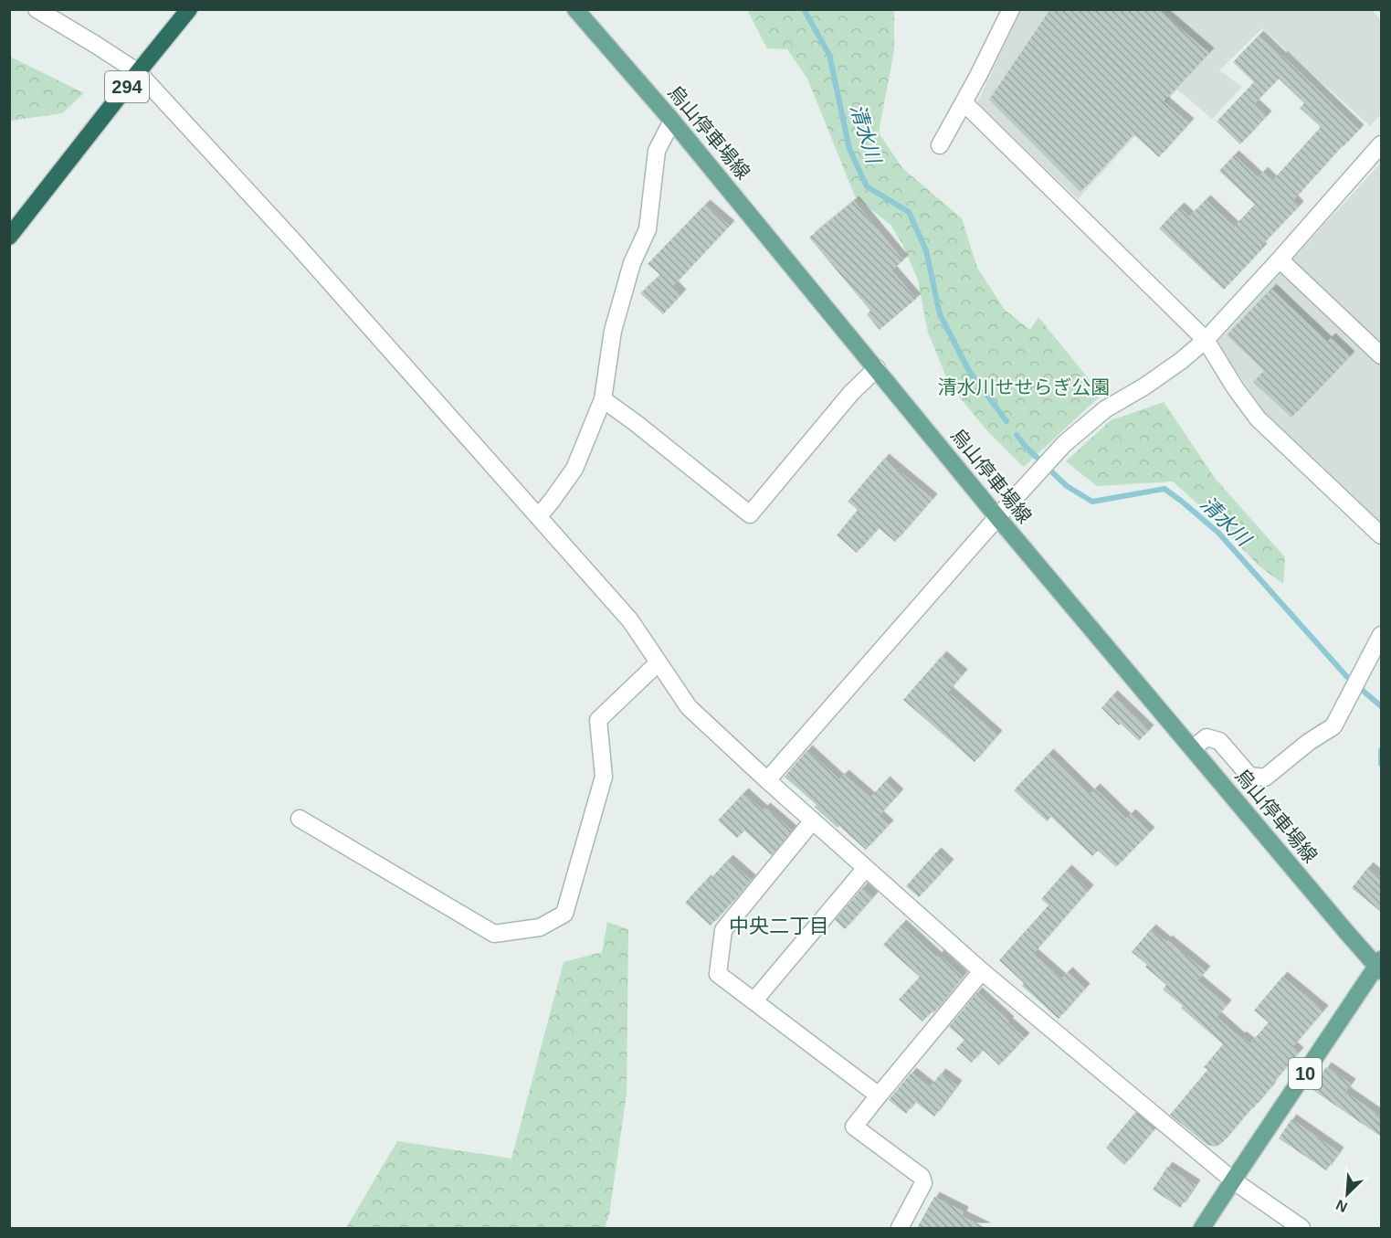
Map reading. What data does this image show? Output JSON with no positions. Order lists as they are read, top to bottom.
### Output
{
  "streets": {
    "highway": ["294"],
    "main road": ["烏山停車場線", "10"]
  },
  "crossings": [
    ["烏山停車場線", "10"]
  ],
  "districts": ["中央二丁目"],
  "water": ["清水川"],
  "parks": ["清水川せせらぎ公園"],
  "north": "bottom left"
}
